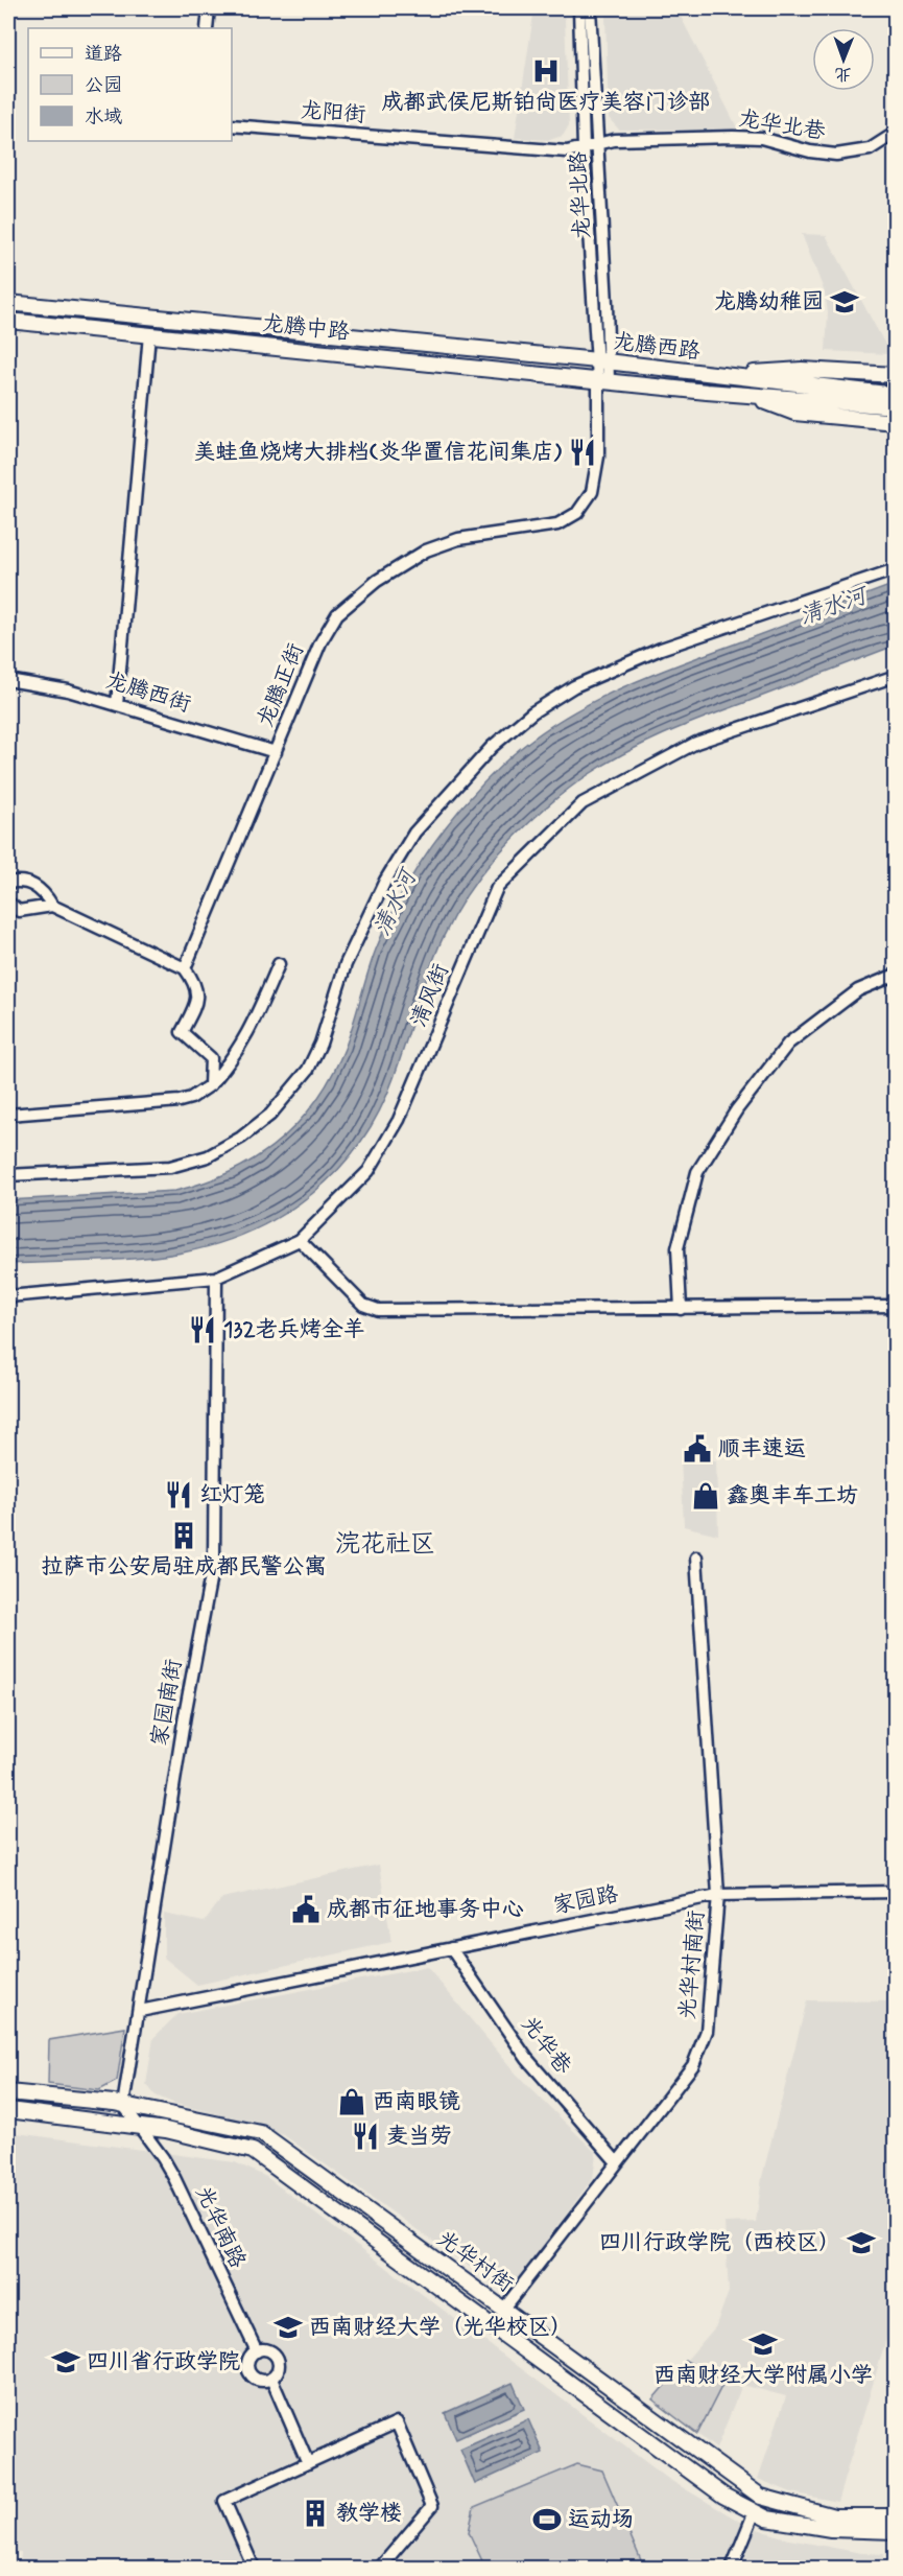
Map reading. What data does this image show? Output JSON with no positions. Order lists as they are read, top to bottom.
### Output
{
  "streets": {
    "main road": ["龙腾中路", "龙腾西路", "光华村街"],
    "street": [
      "龙阳街",
      "龙华北巷",
      "龙华北路",
      "龙腾正街",
      "龙腾西街",
      "清风街",
      "家园南街",
      "家园路",
      "光华村南街",
      "光华巷",
      "光华南路"
    ]
  },
  "crossings": [
    ["龙阳街", "龙华北巷"],
    ["龙阳街", "龙华北路"],
    ["龙华北巷", "龙华北路"],
    ["龙华北路", "龙腾中路"],
    ["龙华北路", "龙腾西路"],
    ["龙华北路", "龙腾正街"],
    ["龙腾中路", "龙腾西路"],
    ["龙腾中路", "龙腾正街"],
    ["龙腾西路", "龙腾正街"],
    ["龙腾正街", "龙腾西街"],
    ["清风街", "家园南街"],
    ["家园南街", "家园路"],
    ["家园南街", "光华村街"],
    ["家园路", "光华村南街"],
    ["家园路", "光华巷"],
    ["光华村南街", "光华巷"],
    ["光华村南街", "光华村街"],
    ["光华南路", "光华村街"]
  ],
  "districts": ["浣花社区"],
  "water": ["清水河"],
  "places": {
    "hospital": ["成都武侯尼斯铂尚医疗美容门诊部"],
    "school or university": [
      "龙腾幼稚园",
      "四川行政学院（西校区）",
      "西南财经大学（光华校区）",
      "西南财经大学附属小学",
      "四川省行政学院"
    ],
    "restaurant": [
      "美蛙鱼烧烤大排档(炎华置信花间集店)",
      "132老兵烤全羊",
      "红灯笼",
      "麦当劳"
    ],
    "public building": ["顺丰速运", "成都市征地事务中心"],
    "shop": ["鑫奥丰车工坊", "西南眼镜"],
    "building": ["拉萨市公安局驻成都民警公寓", "教学楼"],
    "sports": ["运动场"]
  },
  "legend": ["道路", "公园", "水域"],
  "north": "bottom"
}
